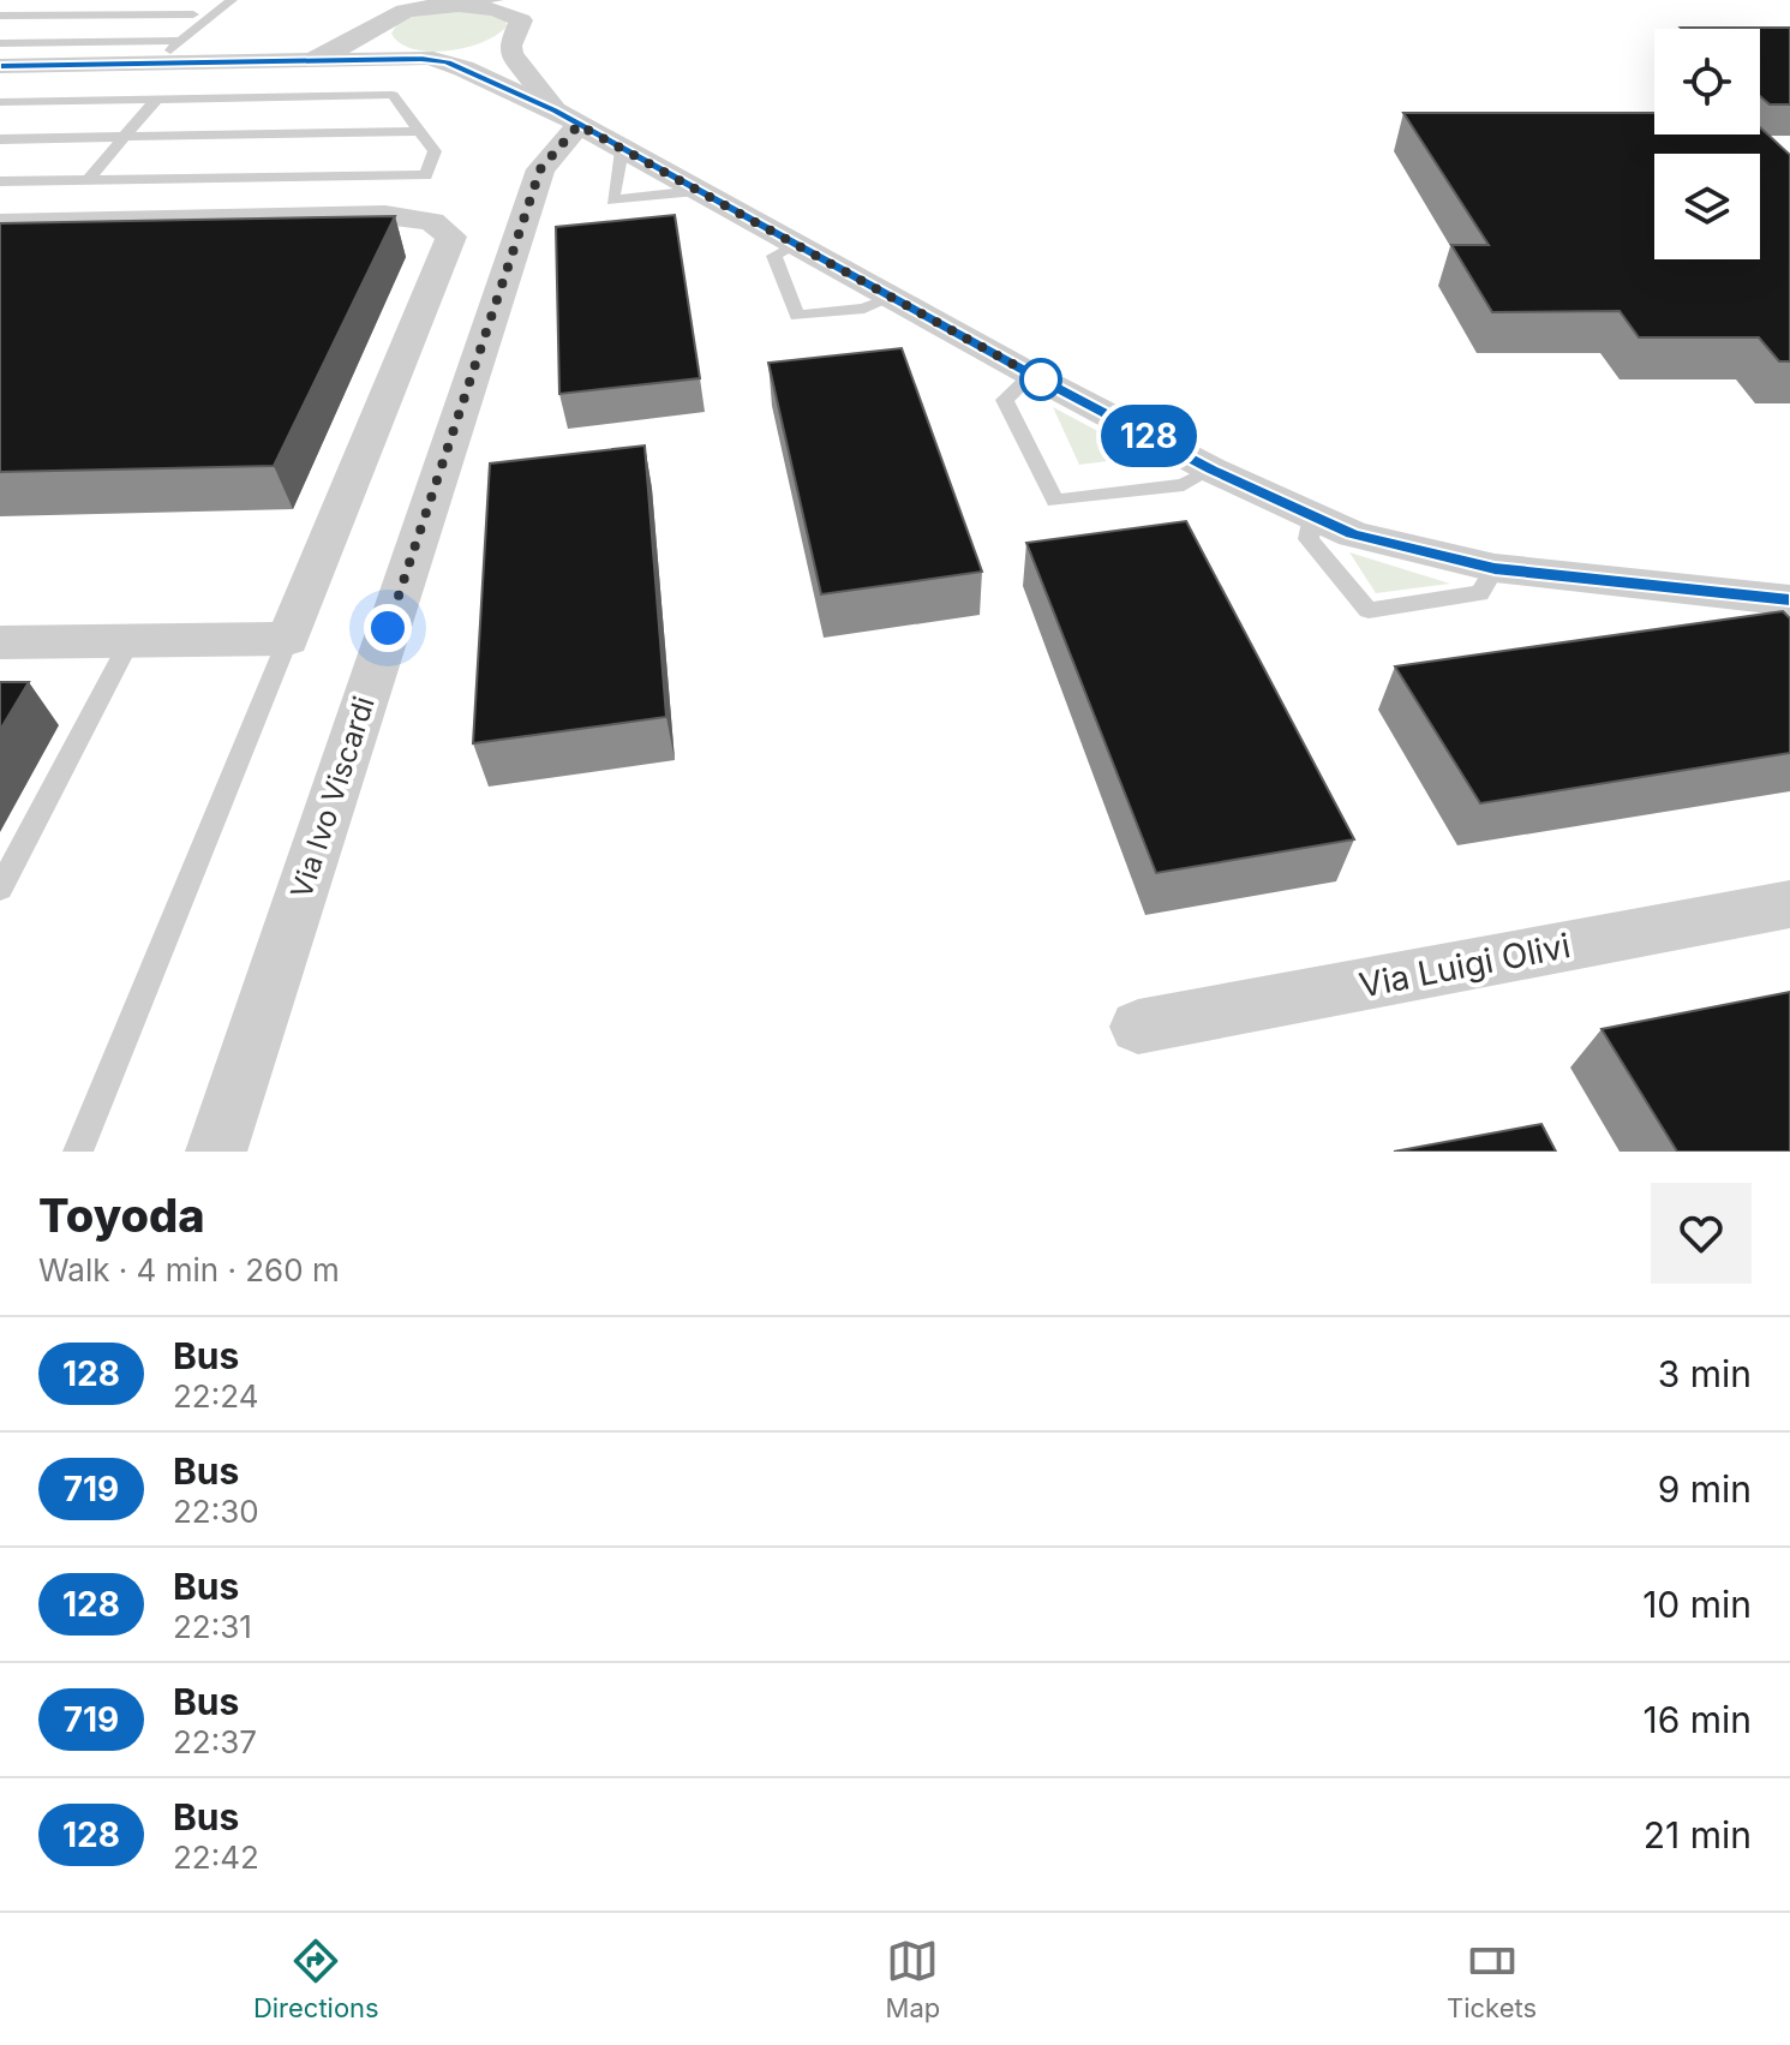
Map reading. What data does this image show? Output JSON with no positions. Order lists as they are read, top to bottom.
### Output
{
  "streets": {
    "street": ["Via Ivo Viscardi", "Via Luigi Olivi"]
  },
  "lines": ["bus line 128"],
  "page": {
    "on_map": "128",
    "heading": ["Toyoda", "Walk · 4 min · 260 m"],
    "list": [
      {
        "mark": "128",
        "name": "Bus",
        "note": "22:24",
        "value": "3 min"
      },
      {
        "mark": "719",
        "name": "Bus",
        "note": "22:30",
        "value": "9 min"
      },
      {
        "mark": "128",
        "name": "Bus",
        "note": "22:31",
        "value": "10 min"
      },
      {
        "mark": "719",
        "name": "Bus",
        "note": "22:37",
        "value": "16 min"
      },
      {
        "mark": "128",
        "name": "Bus",
        "note": "22:42",
        "value": "21 min"
      }
    ],
    "tabs": ["Directions", "Map", "Tickets"]
  }
}
